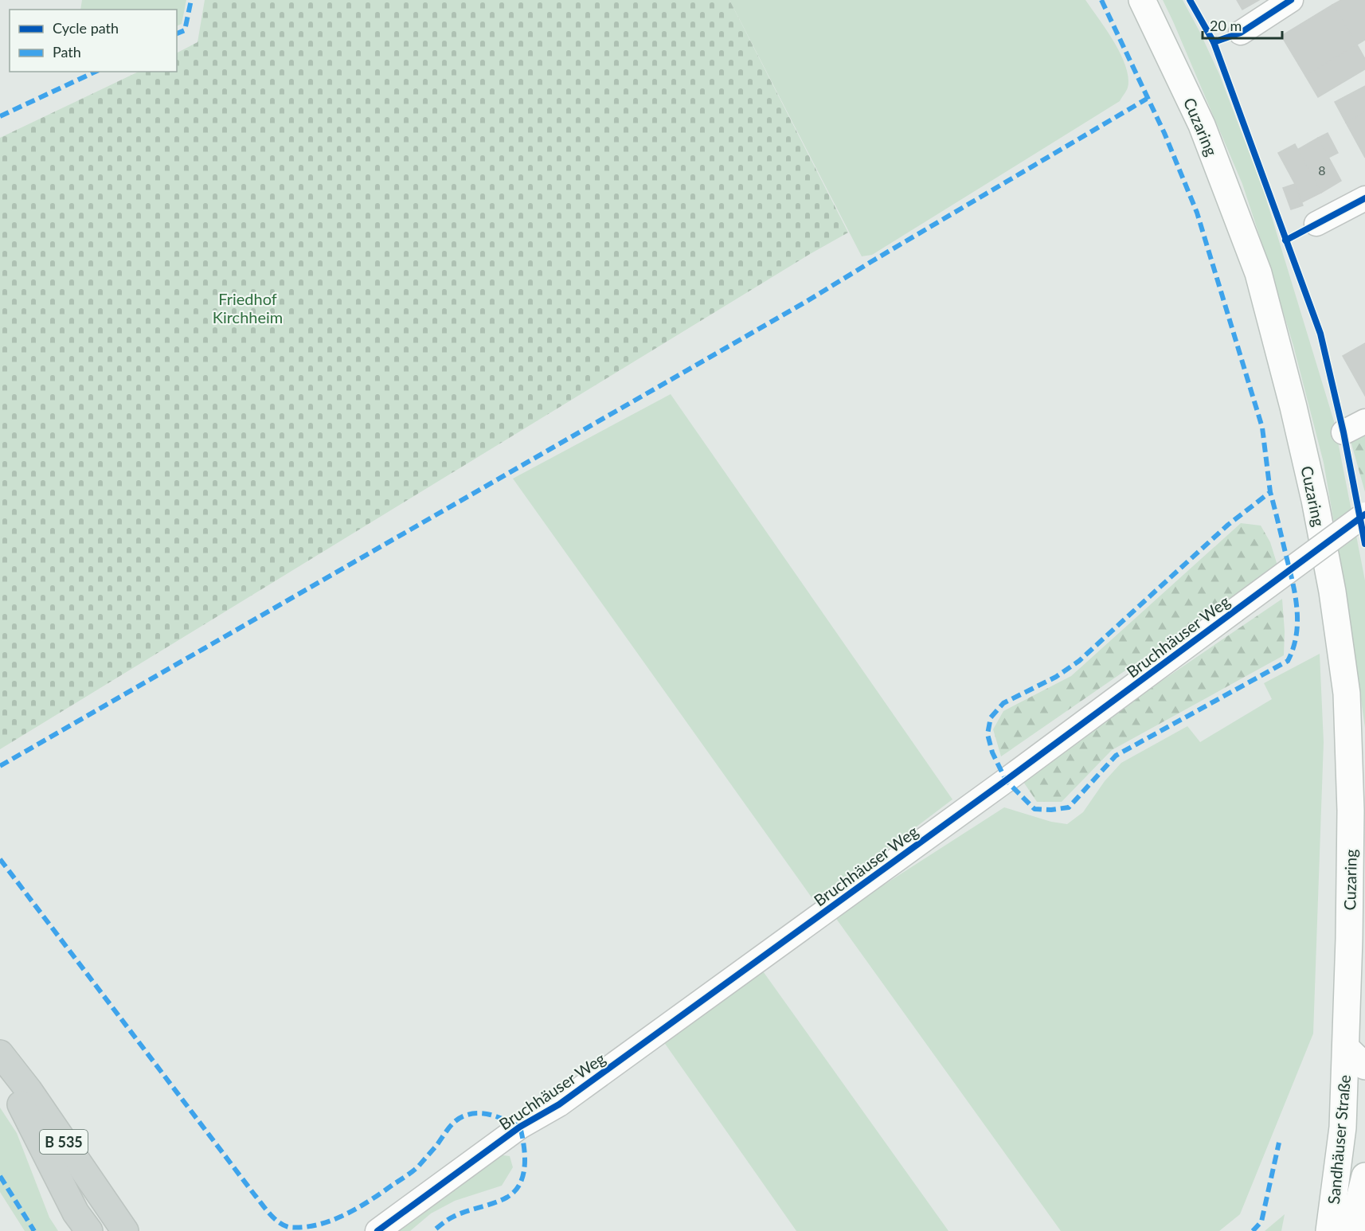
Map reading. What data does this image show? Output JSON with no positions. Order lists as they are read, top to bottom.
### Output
{
  "streets": {
    "main road": ["Cuzaring", "Sandhäuser Straße", "B 535"],
    "street": ["Bruchhäuser Weg"]
  },
  "crossings": [
    ["Cuzaring", "Sandhäuser Straße"]
  ],
  "parks": ["Friedhof Kirchheim"],
  "house_numbers": ["8"],
  "legend": ["Cycle path", "Path"],
  "scale_bar": "20 m"
}
